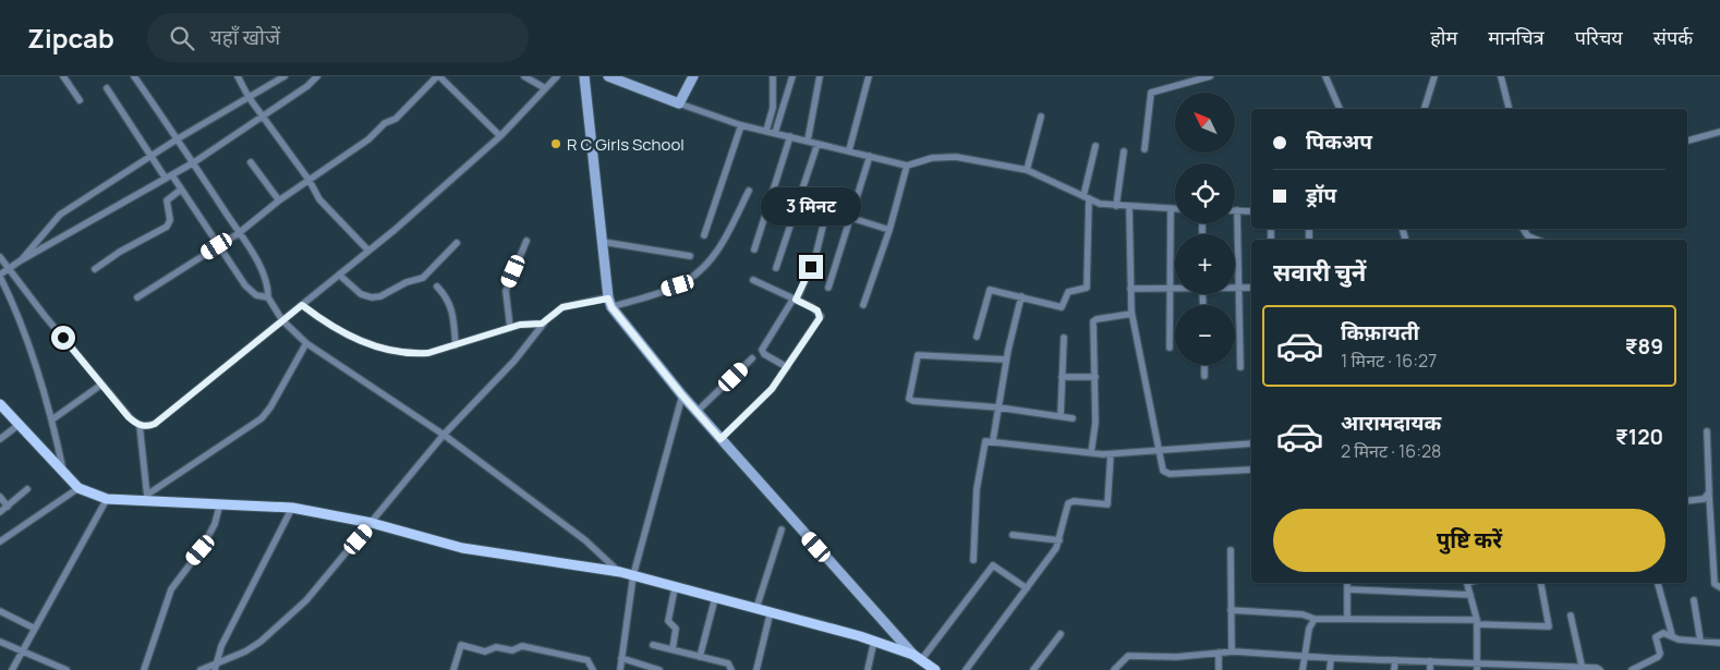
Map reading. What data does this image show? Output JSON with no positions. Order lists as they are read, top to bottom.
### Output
{
  "places": ["R C Girls School"],
  "north": "top left",
  "page": {
    "header": "Zipcab",
    "search": "यहाँ खोजें",
    "nav": [
      "होम",
      "मानचित्र",
      "परिचय",
      "संपर्क"
    ],
    "map_buttons": ["+", "−"],
    "banner": ["पिकअप", "ड्रॉप"],
    "bubble": "3 मिनट",
    "heading": "सवारी चुनें",
    "list": [
      {
        "name": "किफ़ायती",
        "note": "1 मिनट · 16:27",
        "value": "₹89"
      },
      {
        "name": "आरामदायक",
        "note": "2 मिनट · 16:28",
        "value": "₹120"
      }
    ],
    "buttons": "पुष्टि करें"
  }
}
